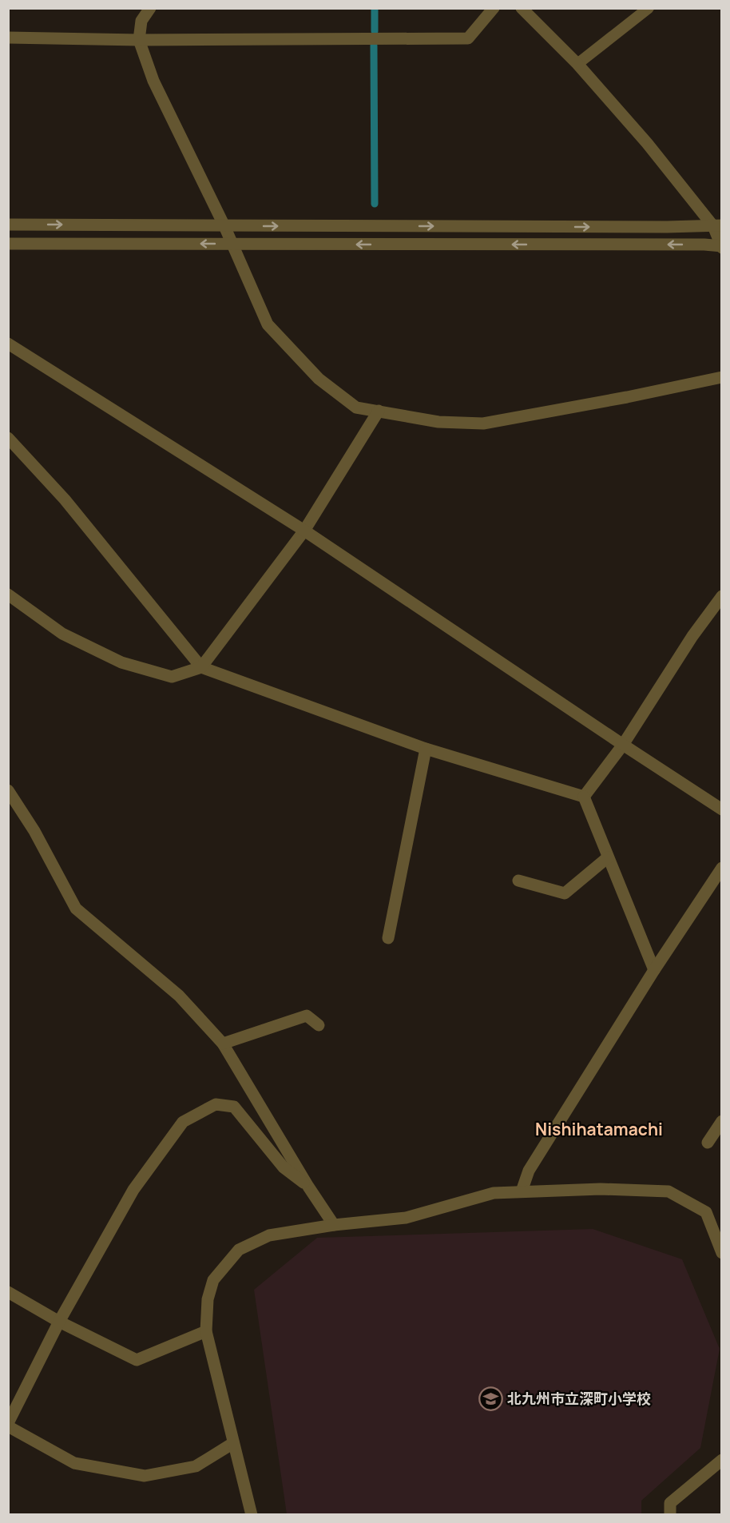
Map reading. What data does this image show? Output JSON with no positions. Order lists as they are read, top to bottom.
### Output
{
  "districts": ["Nishihatamachi"],
  "places": {
    "school or university": ["北九州市立深町小学校"]
  }
}
